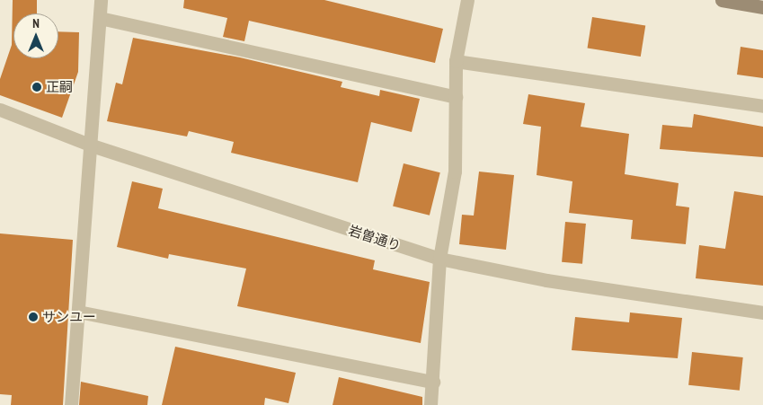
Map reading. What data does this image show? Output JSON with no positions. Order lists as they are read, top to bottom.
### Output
{
  "streets": {
    "street": ["岩曽通り"]
  },
  "places": ["正嗣", "サンユー"],
  "north": "top"
}
